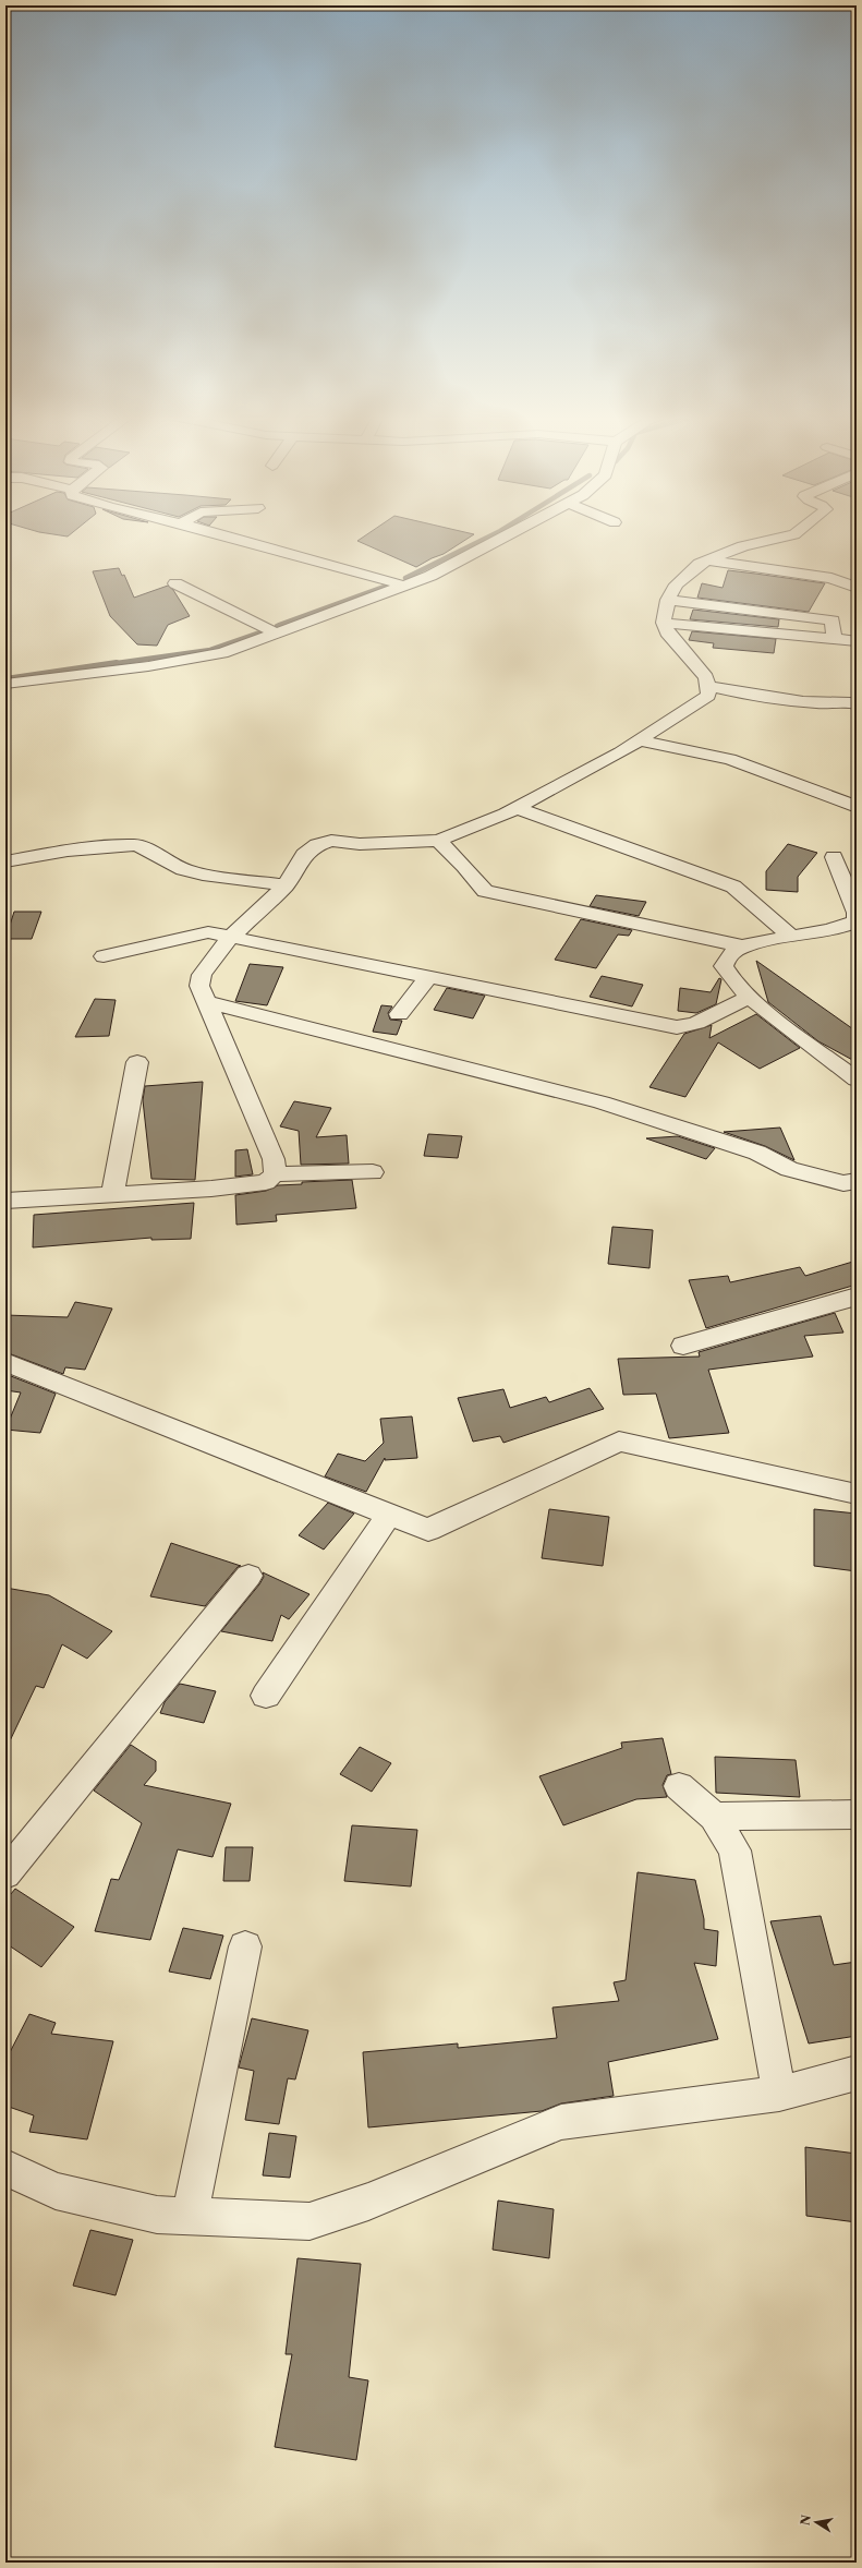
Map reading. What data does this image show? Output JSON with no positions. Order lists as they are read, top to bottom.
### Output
{
  "north": "left"
}
